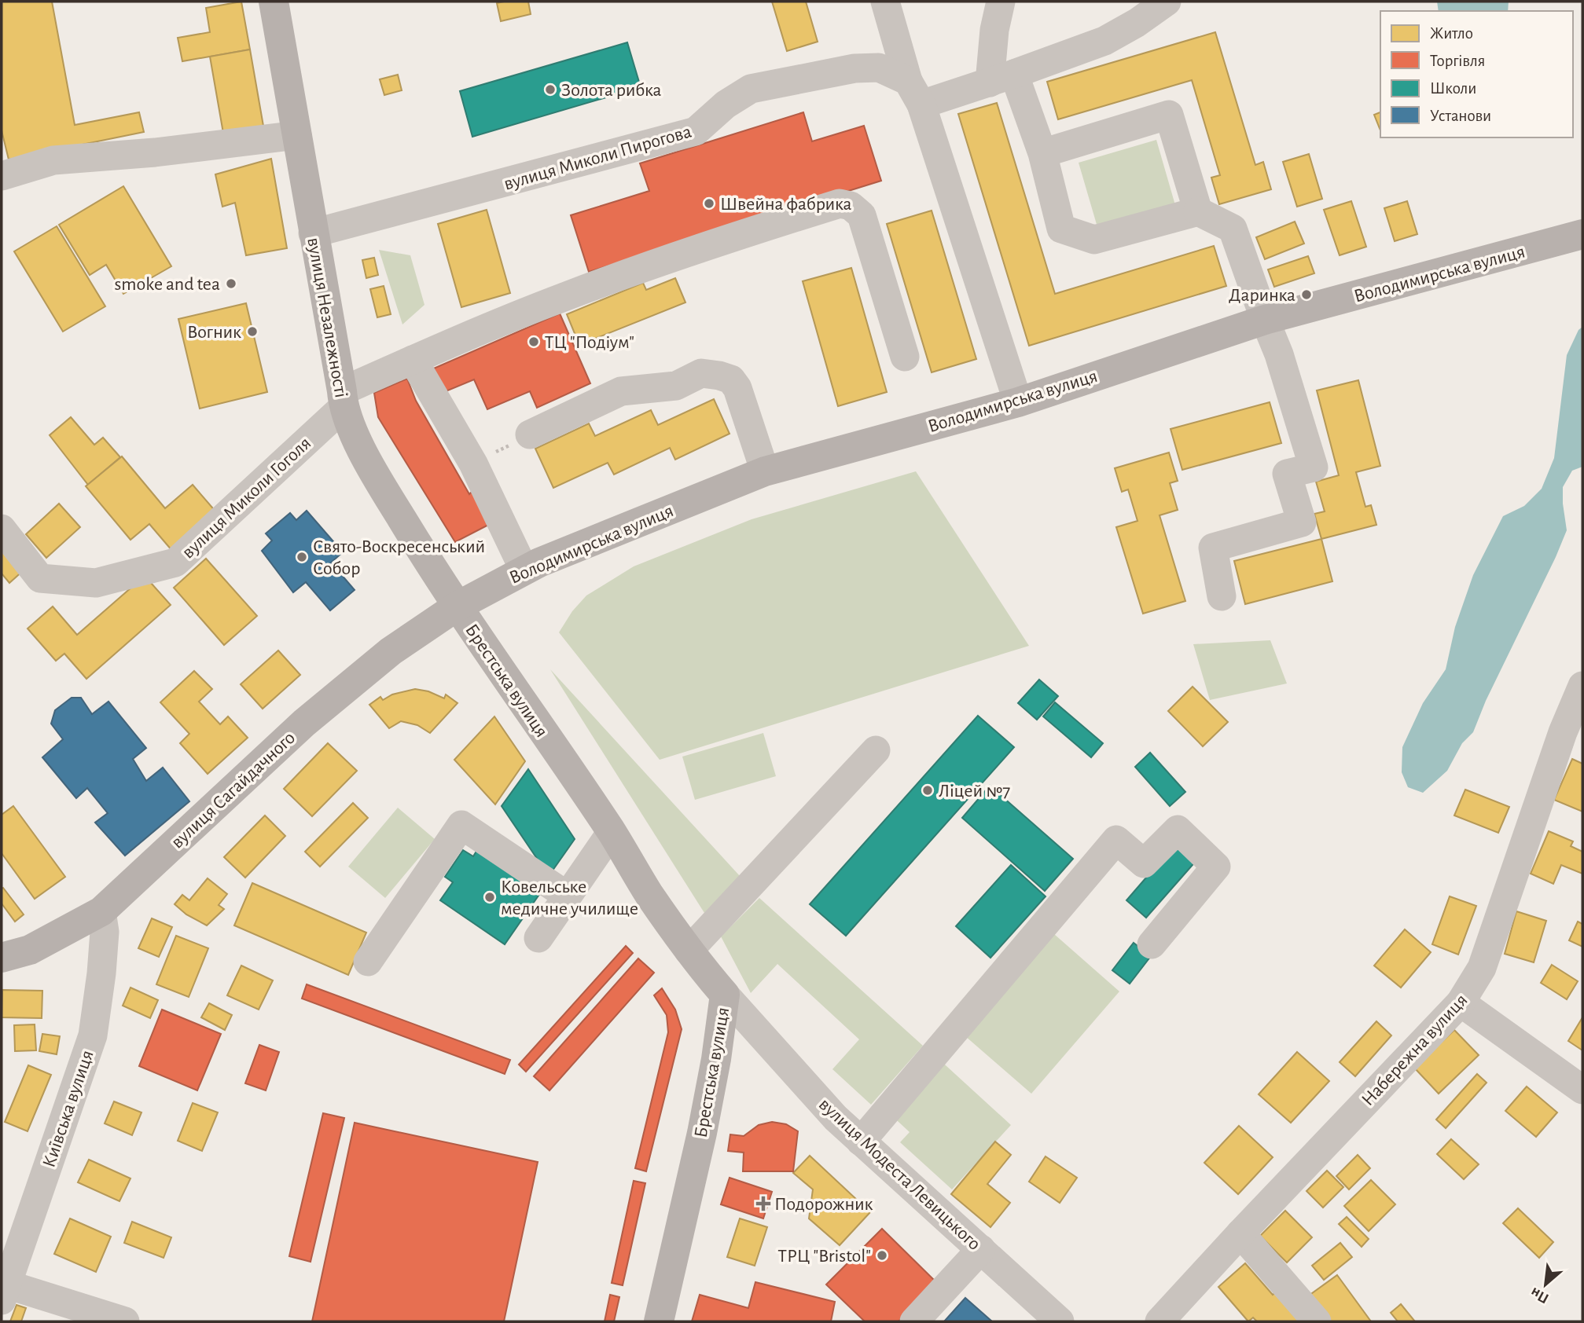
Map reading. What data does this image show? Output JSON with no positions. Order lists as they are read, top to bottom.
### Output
{
  "streets": {
    "main road": [
      "Володимирська вулиця",
      "вулиця Незалежності",
      "Брестська вулиця",
      "вулиця Сагайдачного"
    ],
    "street": [
      "вулиця Миколи Пирогова",
      "вулиця Миколи Гоголя",
      "Набережна вулиця",
      "Київська вулиця",
      "вулиця Модеста Левицького"
    ]
  },
  "crossings": [
    ["вулиця Миколи Пирогова", "вулиця Незалежності"],
    ["Володимирська вулиця", "вулиця Незалежності"],
    ["Володимирська вулиця", "Брестська вулиця"],
    ["Володимирська вулиця", "вулиця Сагайдачного"],
    ["вулиця Незалежності", "вулиця Миколи Гоголя"],
    ["вулиця Незалежності", "Брестська вулиця"],
    ["вулиця Незалежності", "вулиця Сагайдачного"],
    ["Брестська вулиця", "вулиця Сагайдачного"],
    ["Брестська вулиця", "вулиця Модеста Левицького"],
    ["вулиця Сагайдачного", "Київська вулиця"]
  ],
  "places": {
    "other": [
      "Золота рибка",
      "Швейна фабрика",
      "smoke and tea",
      "Даринка",
      "Вогник",
      "ТЦ \"Подіум\"",
      "Свято-Воскресенський Собор",
      "Ліцей №7",
      "Ковельське медичне училище",
      "ТРЦ \"Bristol\""
    ],
    "health": ["Подорожник"]
  },
  "legend": [
    "Житло",
    "Торгівля",
    "Школи",
    "Установи"
  ],
  "north": "bottom left"
}
